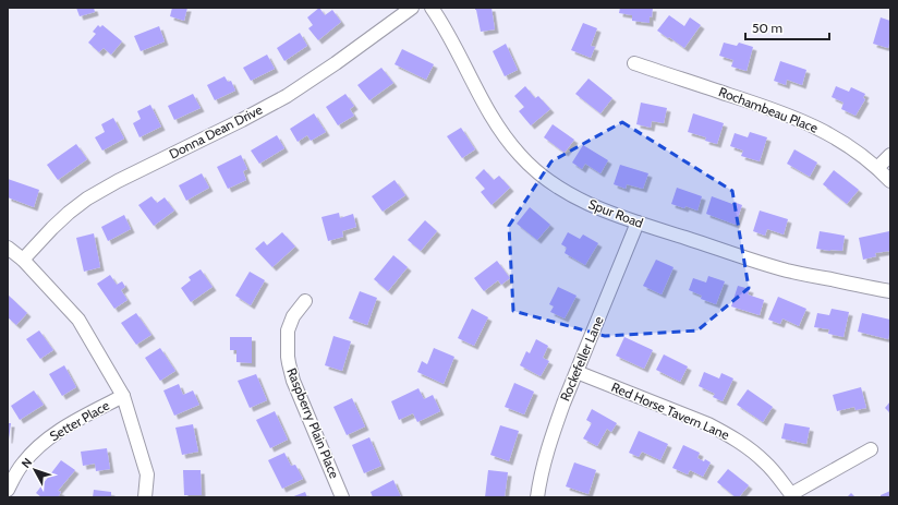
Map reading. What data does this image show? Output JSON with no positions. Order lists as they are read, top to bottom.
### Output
{
  "streets": {
    "street": [
      "Rochambeau Place",
      "Donna Dean Drive",
      "Spur Road",
      "Rockefeller Lane",
      "Red Horse Tavern Lane",
      "Setter Place",
      "Raspberry Plain Place"
    ]
  },
  "crossings": [
    ["Spur Road", "Rockefeller Lane"],
    ["Rockefeller Lane", "Red Horse Tavern Lane"]
  ],
  "scale_bar": "50 m",
  "north": "top left"
}
